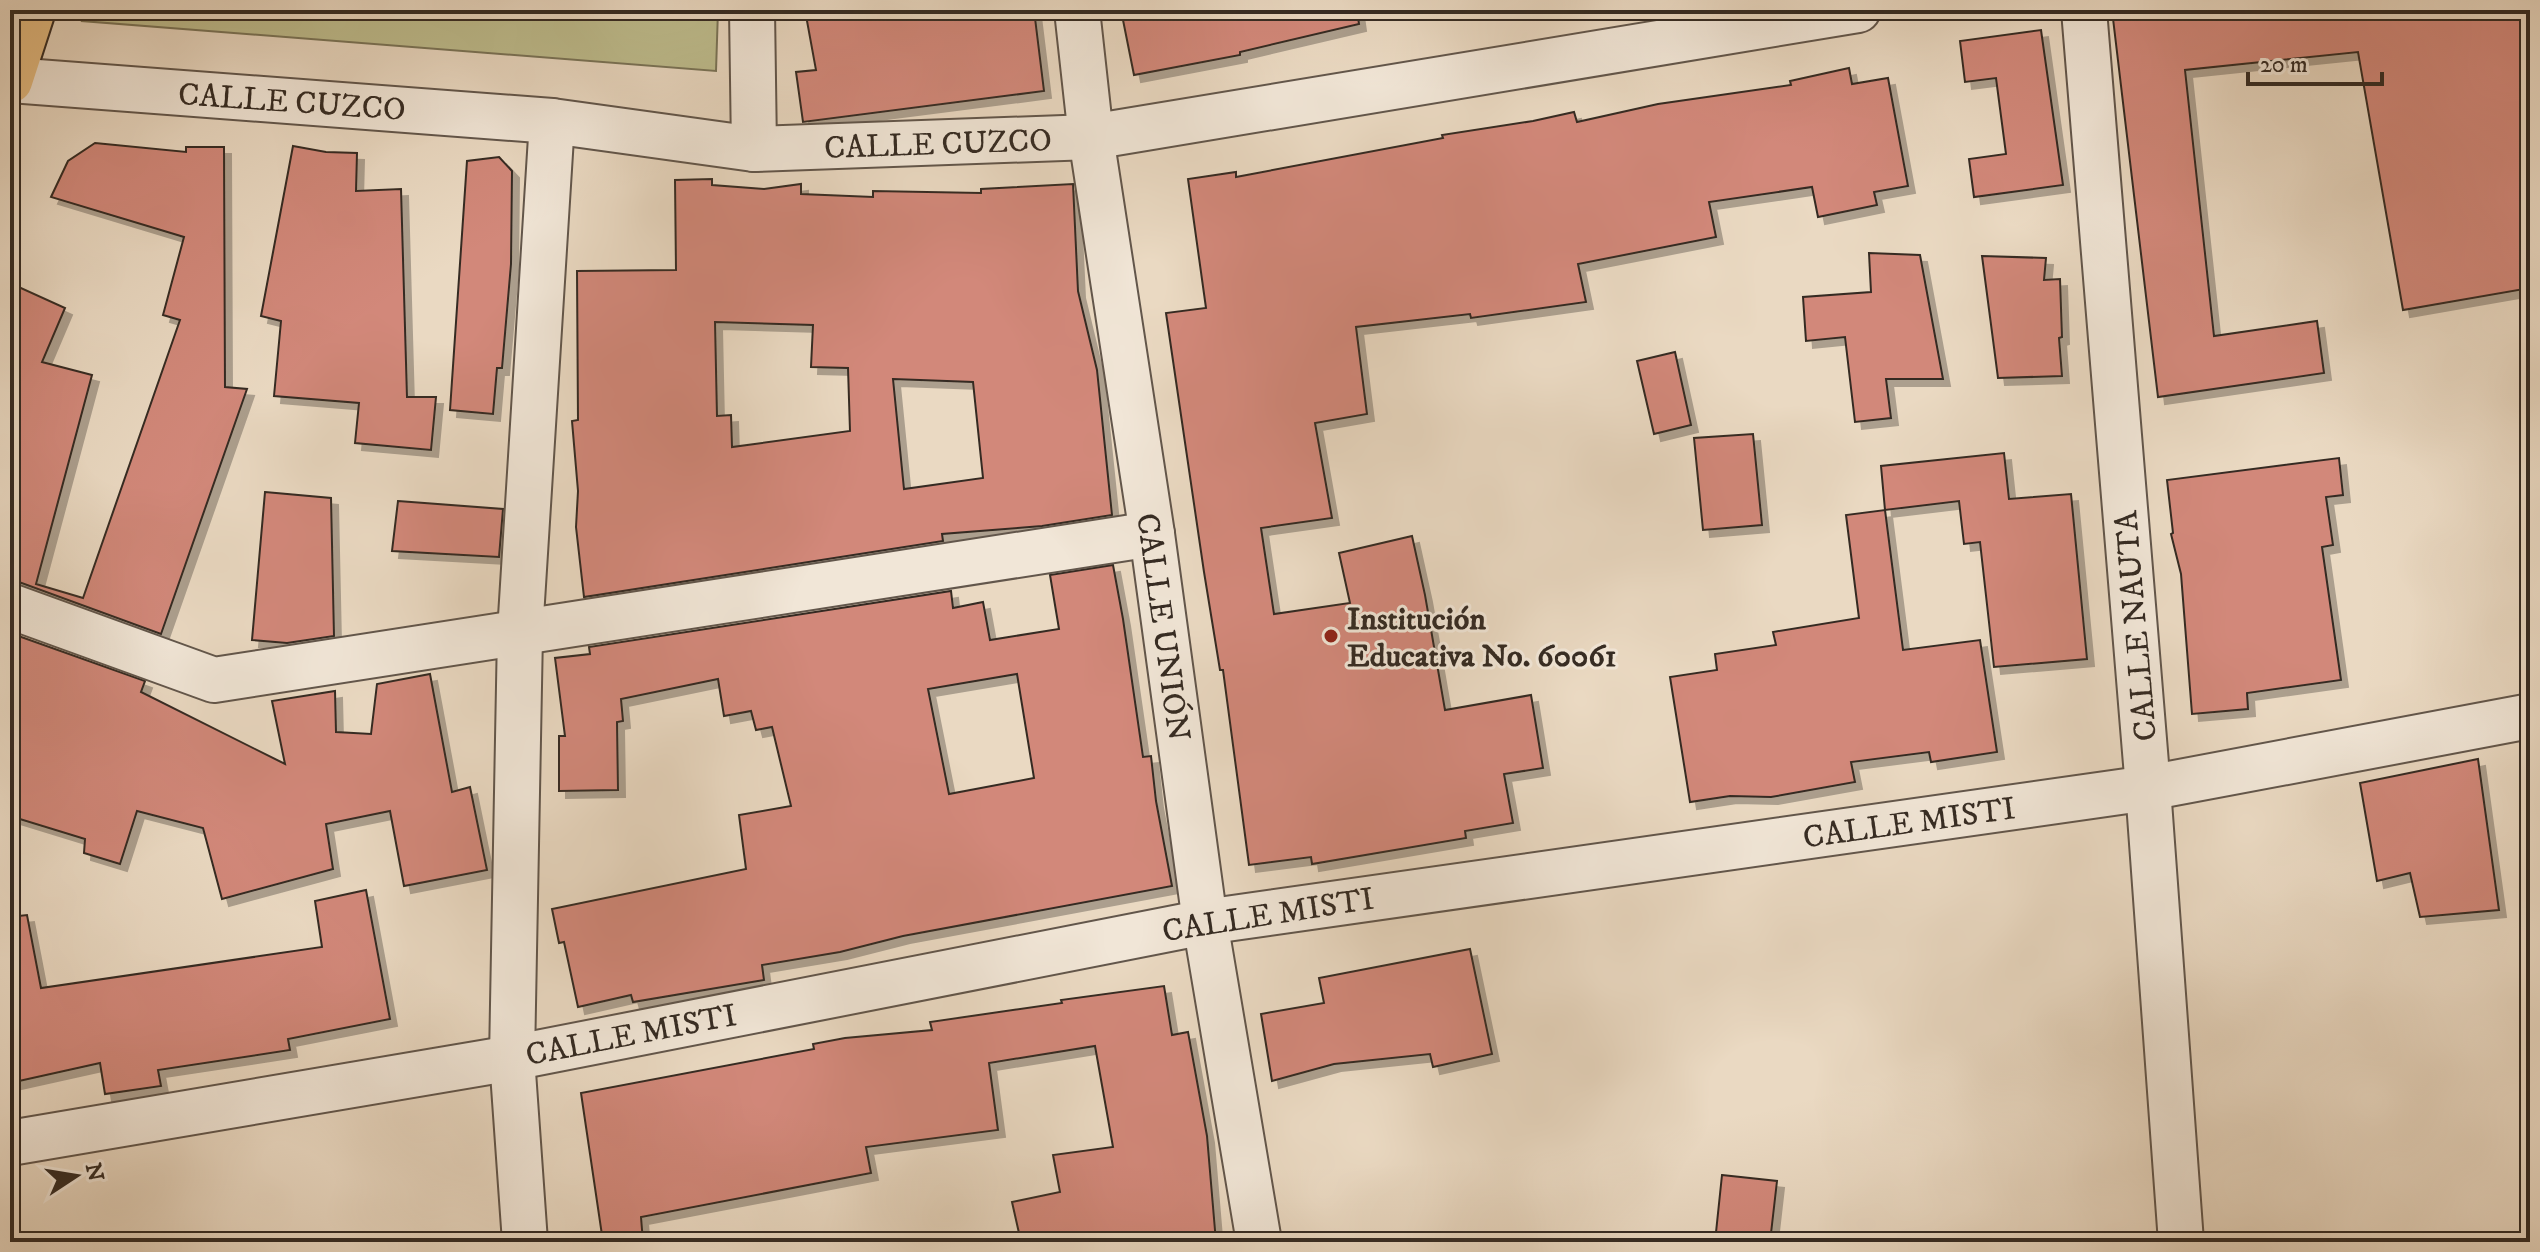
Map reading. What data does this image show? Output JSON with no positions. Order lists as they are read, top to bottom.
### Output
{
  "streets": {
    "street": [
      "CALLE CUZCO",
      "CALLE NAUTA",
      "CALLE UNIÓN",
      "CALLE MISTI"
    ]
  },
  "crossings": [
    ["CALLE CUZCO", "CALLE UNIÓN"],
    ["CALLE NAUTA", "CALLE MISTI"],
    ["CALLE UNIÓN", "CALLE MISTI"]
  ],
  "places": ["Institución Educativa No. 60061"],
  "scale_bar": "20 m",
  "north": "right"
}
